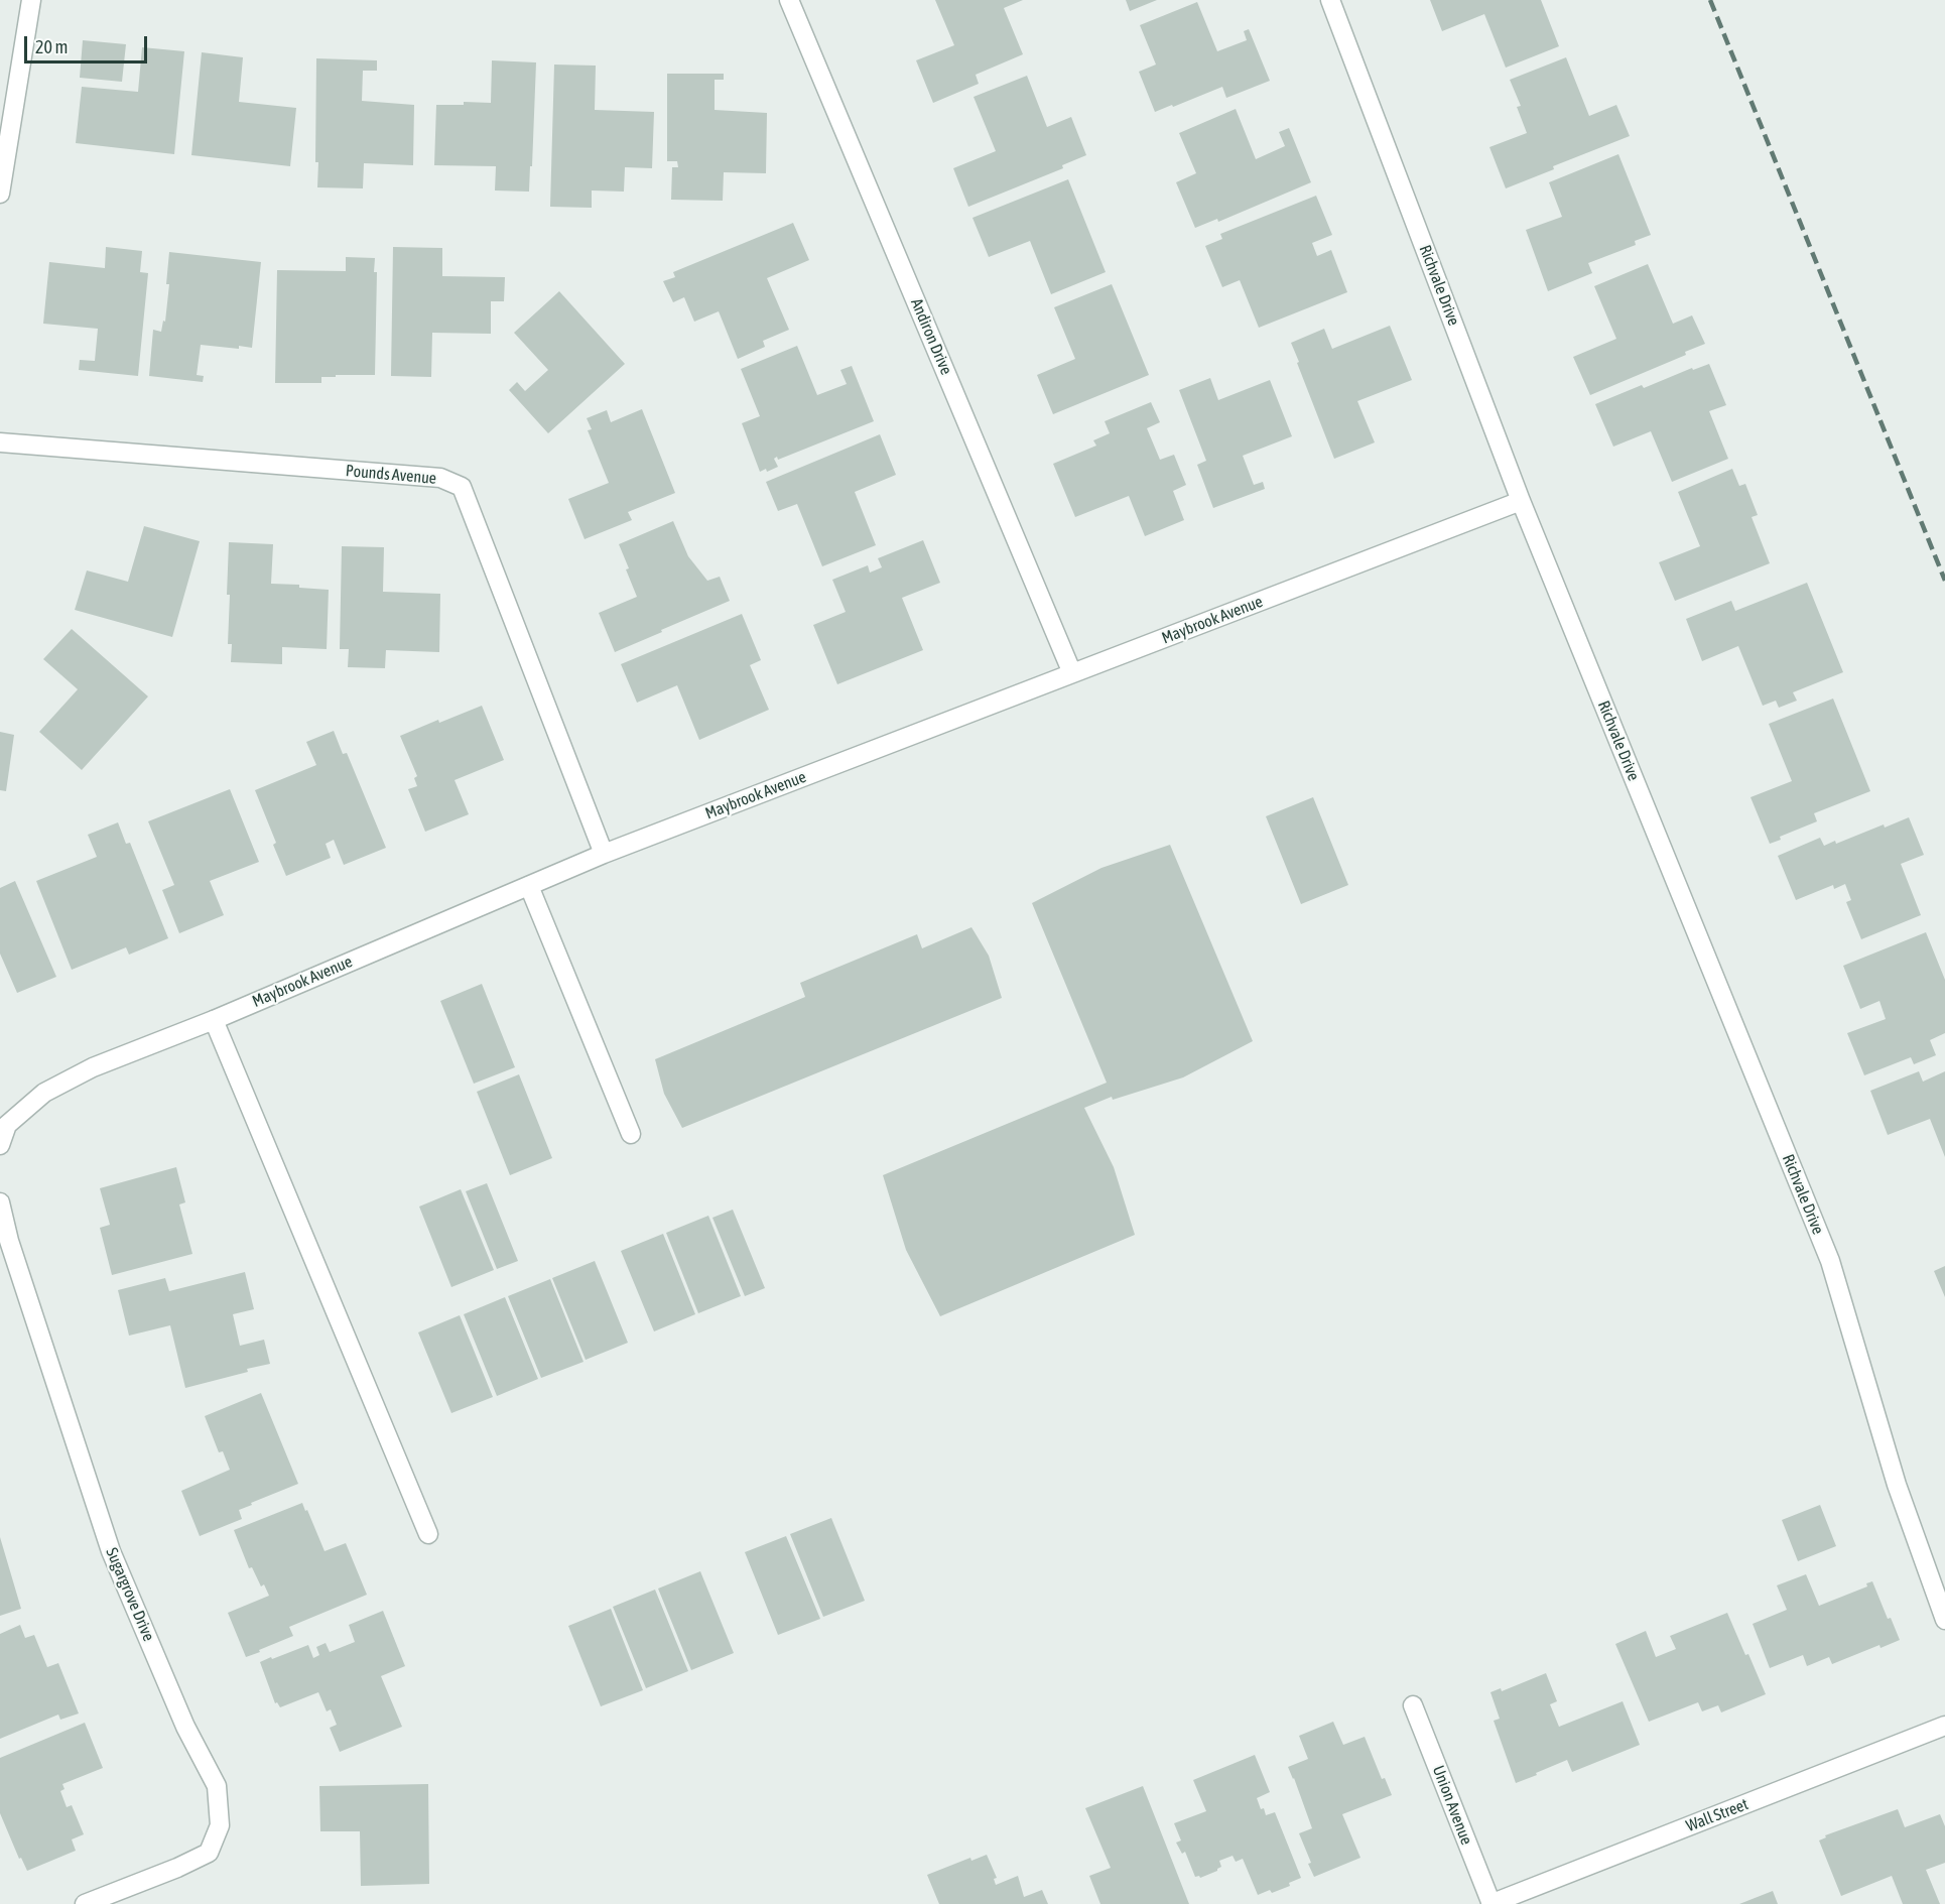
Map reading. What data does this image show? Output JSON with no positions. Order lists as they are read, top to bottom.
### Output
{
  "streets": {
    "street": [
      "Richvale Drive",
      "Andiron Drive",
      "Pounds Avenue",
      "Maybrook Avenue",
      "Sugargrove Drive",
      "Union Avenue",
      "Wall Street"
    ]
  },
  "crossings": [
    ["Richvale Drive", "Maybrook Avenue"],
    ["Andiron Drive", "Maybrook Avenue"],
    ["Pounds Avenue", "Maybrook Avenue"],
    ["Union Avenue", "Wall Street"]
  ],
  "scale_bar": "20 m"
}
